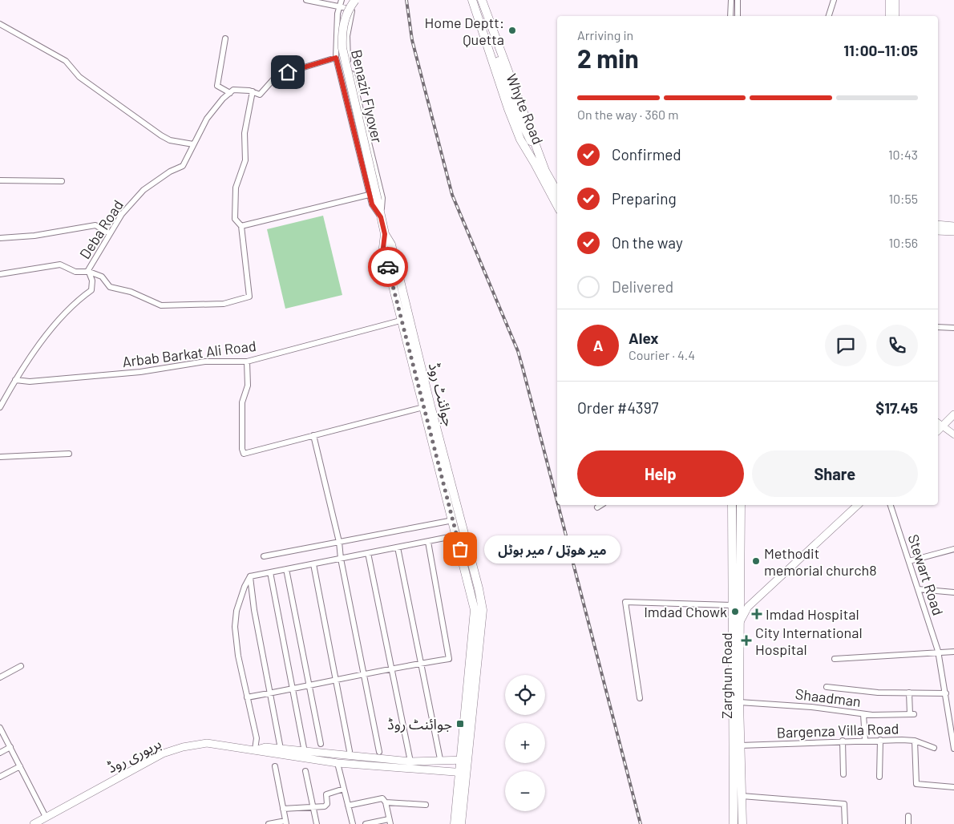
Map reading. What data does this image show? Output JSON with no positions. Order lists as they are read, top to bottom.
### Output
{
  "streets": {
    "main road": [
      "Benazir Flyover",
      "Whyte Road",
      "جوائنٹ روڈ",
      "Zarghun Road",
      "بریوری روڈ"
    ],
    "street": [
      "Deba Road",
      "Arbab Barkat Ali Road",
      "Stewart Road",
      "Shaadman",
      "Bargenza Villa Road"
    ]
  },
  "crossings": [
    ["Benazir Flyover", "جوائنٹ روڈ"],
    ["Deba Road", "Arbab Barkat Ali Road"],
    ["Arbab Barkat Ali Road", "جوائنٹ روڈ"],
    ["جوائنٹ روڈ", "بریوری روڈ"],
    ["Zarghun Road", "Shaadman"],
    ["Zarghun Road", "Bargenza Villa Road"]
  ],
  "places": {
    "other": [
      "Home Deptt: Quetta",
      "میر هوټل / میر ہوٹل",
      "Methodit memorial church8",
      "Imdad Chowk"
    ],
    "health": ["Imdad Hospital", "City International Hospital"],
    "transit": ["جوائنٹ روڈ"]
  },
  "page": {
    "heading": ["2 min", "Arriving in", "11:00–11:05"],
    "panel": [
      "Alex",
      "Courier · 4.4",
      "Order #4397",
      "$17.45"
    ],
    "bar": "On the way · 360 m",
    "list": [
      ["Confirmed", "10:43"],
      ["Preparing", "10:55"],
      ["On the way", "10:56"],
      "Delivered"
    ],
    "round": "A",
    "buttons": ["Help", "Share"],
    "bubble": "میر هوټل / میر ہوٹل",
    "map_buttons": ["+", "−"]
  }
}
